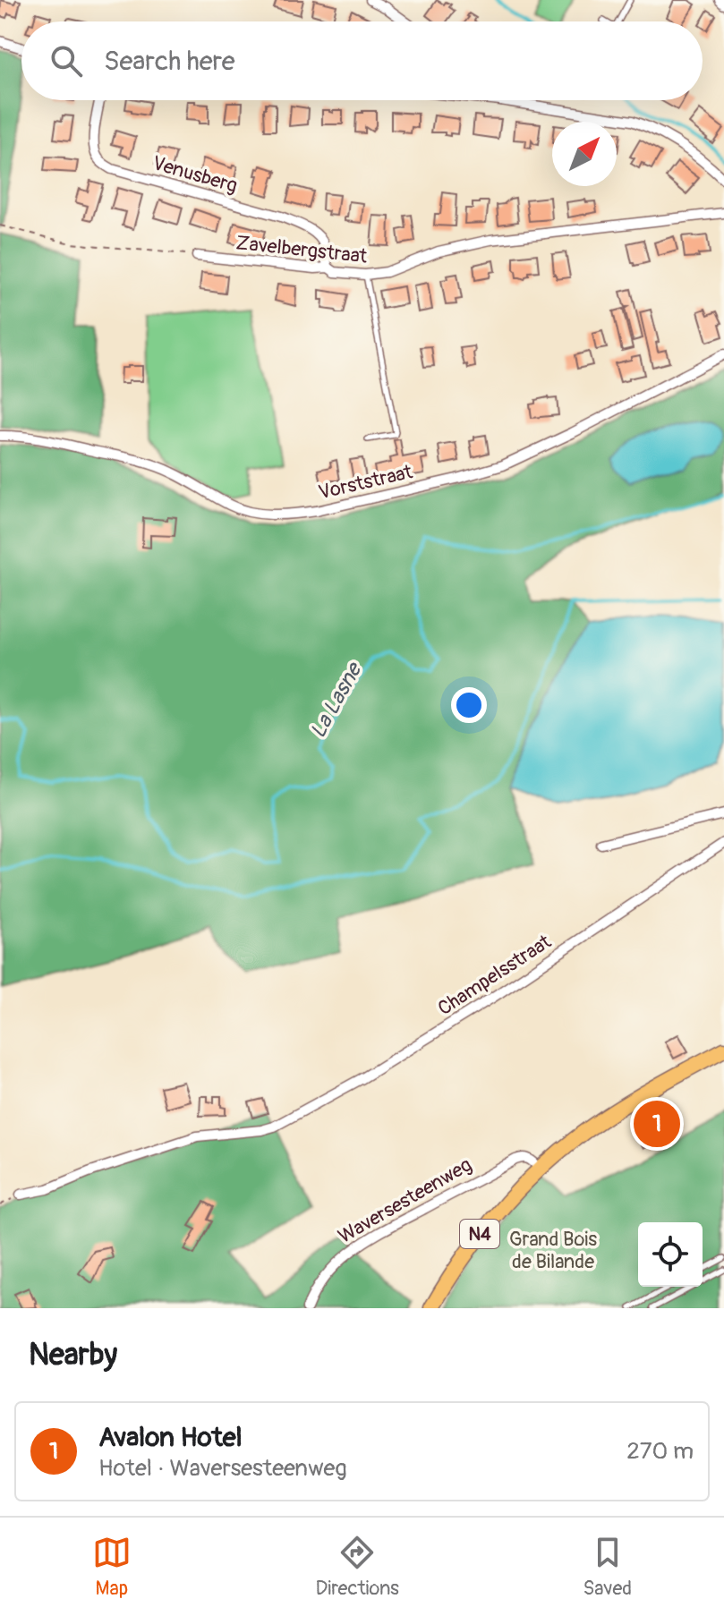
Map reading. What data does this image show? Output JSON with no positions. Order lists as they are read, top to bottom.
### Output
{
  "streets": {
    "main road": ["N4"],
    "street": [
      "Venusberg",
      "Zavelbergstraat",
      "Vorststraat",
      "Champelsstraat",
      "Waversesteenweg"
    ]
  },
  "crossings": [
    ["Venusberg", "Zavelbergstraat"],
    ["Waversesteenweg", "N4"]
  ],
  "water": ["La Lasne"],
  "parks": ["Grand Bois de Bilande"],
  "north": "top right",
  "page": {
    "search": "Search here",
    "pins": "1",
    "heading": "Nearby",
    "list": [
      {
        "mark": "1",
        "name": "Avalon Hotel",
        "note": "Hotel · Waversesteenweg",
        "value": "270 m"
      }
    ],
    "nav": ["Map", "Directions", "Saved"]
  }
}
